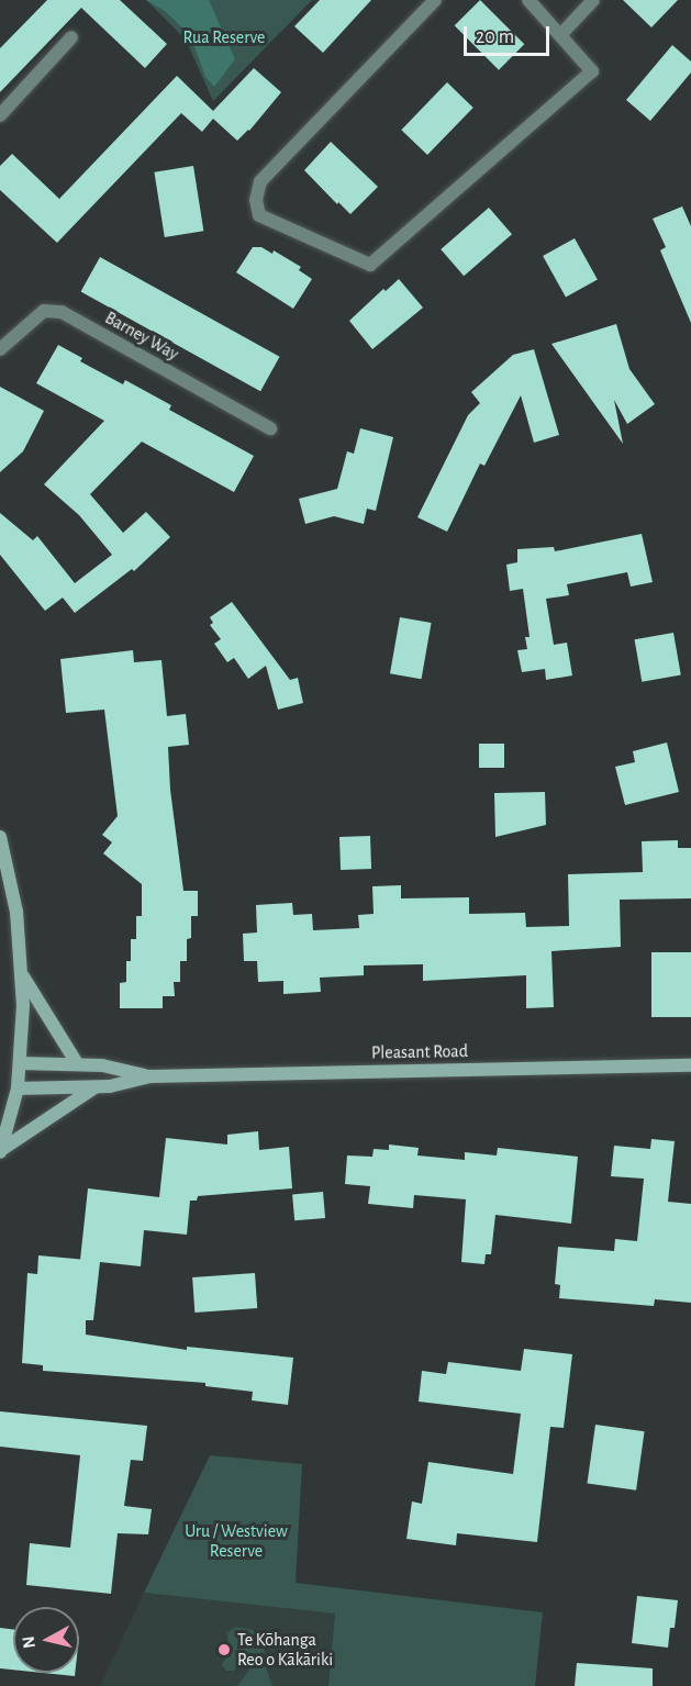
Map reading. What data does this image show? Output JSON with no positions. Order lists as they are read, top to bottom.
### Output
{
  "streets": {
    "main road": ["Pleasant Road"],
    "street": ["Barney Way"]
  },
  "parks": ["Rua Reserve", "Uru / Westview Reserve"],
  "places": ["Te Kōhanga Reo o Kākāriki"],
  "scale_bar": "20 m",
  "north": "left"
}
